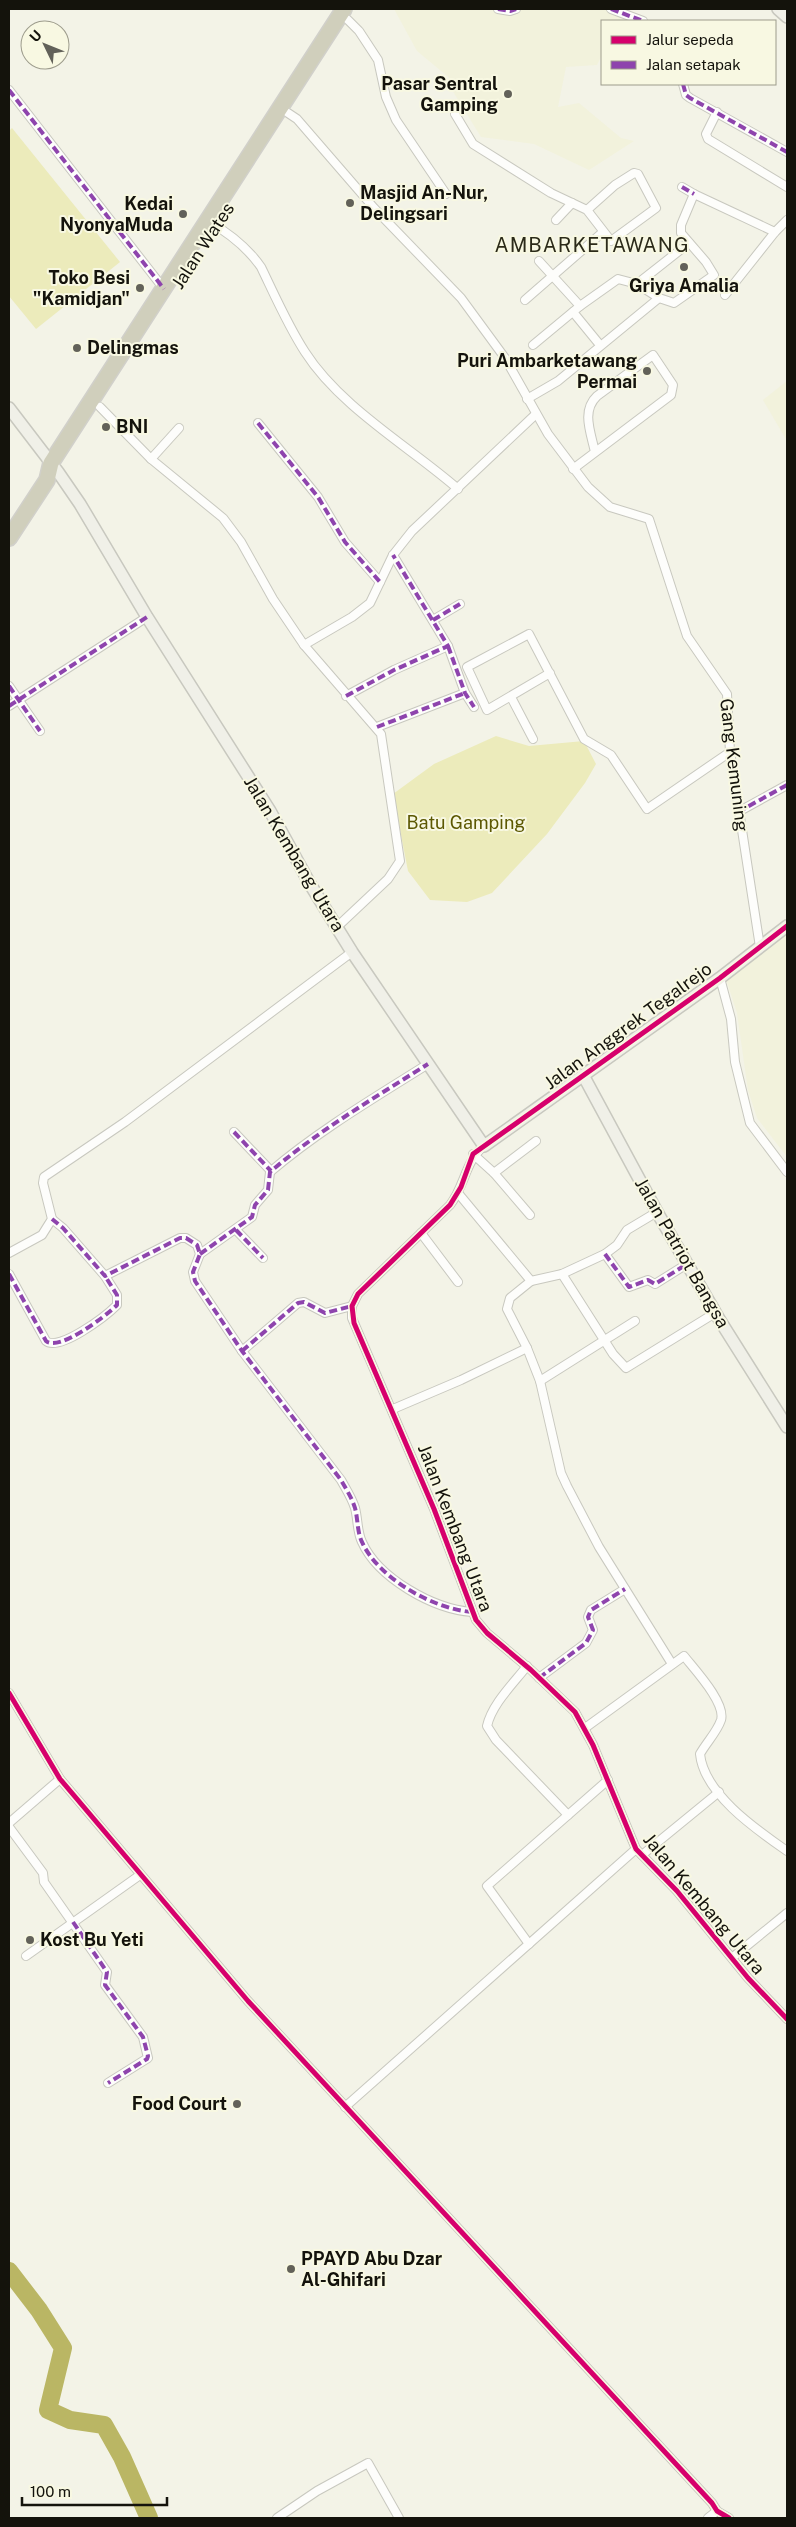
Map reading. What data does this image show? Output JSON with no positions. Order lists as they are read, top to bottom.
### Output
{
  "streets": {
    "highway": ["Jalan Wates"],
    "street": [
      "Gang Kemuning",
      "Jalan Kembang Utara",
      "Jalan Anggrek Tegalrejo",
      "Jalan Patriot Bangsa"
    ]
  },
  "crossings": [
    ["Jalan Wates", "Gang Kemuning"],
    ["Jalan Wates", "Jalan Kembang Utara"],
    ["Gang Kemuning", "Jalan Anggrek Tegalrejo"],
    ["Jalan Kembang Utara", "Jalan Anggrek Tegalrejo"],
    ["Jalan Anggrek Tegalrejo", "Jalan Patriot Bangsa"]
  ],
  "districts": ["AMBARKETAWANG"],
  "parks": ["Batu Gamping"],
  "places": [
    "Pasar Sentral Gamping",
    "Masjid An-Nur, Delingsari",
    "Kedai NyonyaMuda",
    "Griya Amalia",
    "Toko Besi \"Kamidjan\"",
    "Delingmas",
    "Puri Ambarketawang Permai",
    "BNI",
    "Kost Bu Yeti",
    "Food Court",
    "PPAYD Abu Dzar Al-Ghifari"
  ],
  "legend": ["Jalur sepeda", "Jalan setapak"],
  "scale_bar": "100 m",
  "north": "top left"
}
